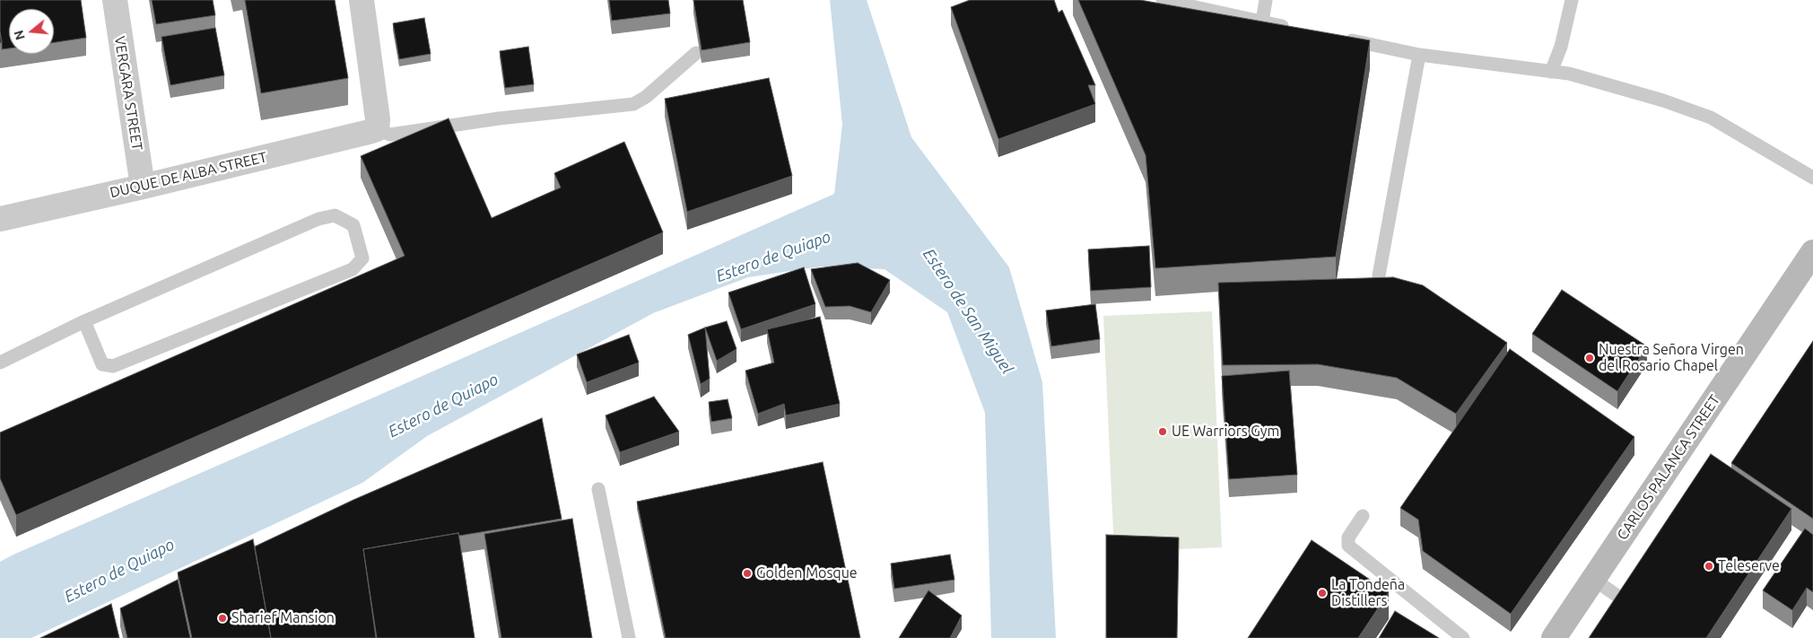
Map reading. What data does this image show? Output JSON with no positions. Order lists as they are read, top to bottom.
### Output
{
  "streets": {
    "street": ["VERGARA STREET", "DUQUE DE ALBA STREET", "CARLOS PALANCA STREET"]
  },
  "crossings": [
    ["VERGARA STREET", "DUQUE DE ALBA STREET"]
  ],
  "water": ["Estero de Quiapo", "Estero de San Miguel"],
  "places": [
    "Nuestra Señora Virgen del Rosario Chapel",
    "UE Warriors Gym",
    "Teleserve",
    "Golden Mosque",
    "La Tondeña Distillers",
    "Sharief Mansion"
  ],
  "north": "left"
}
